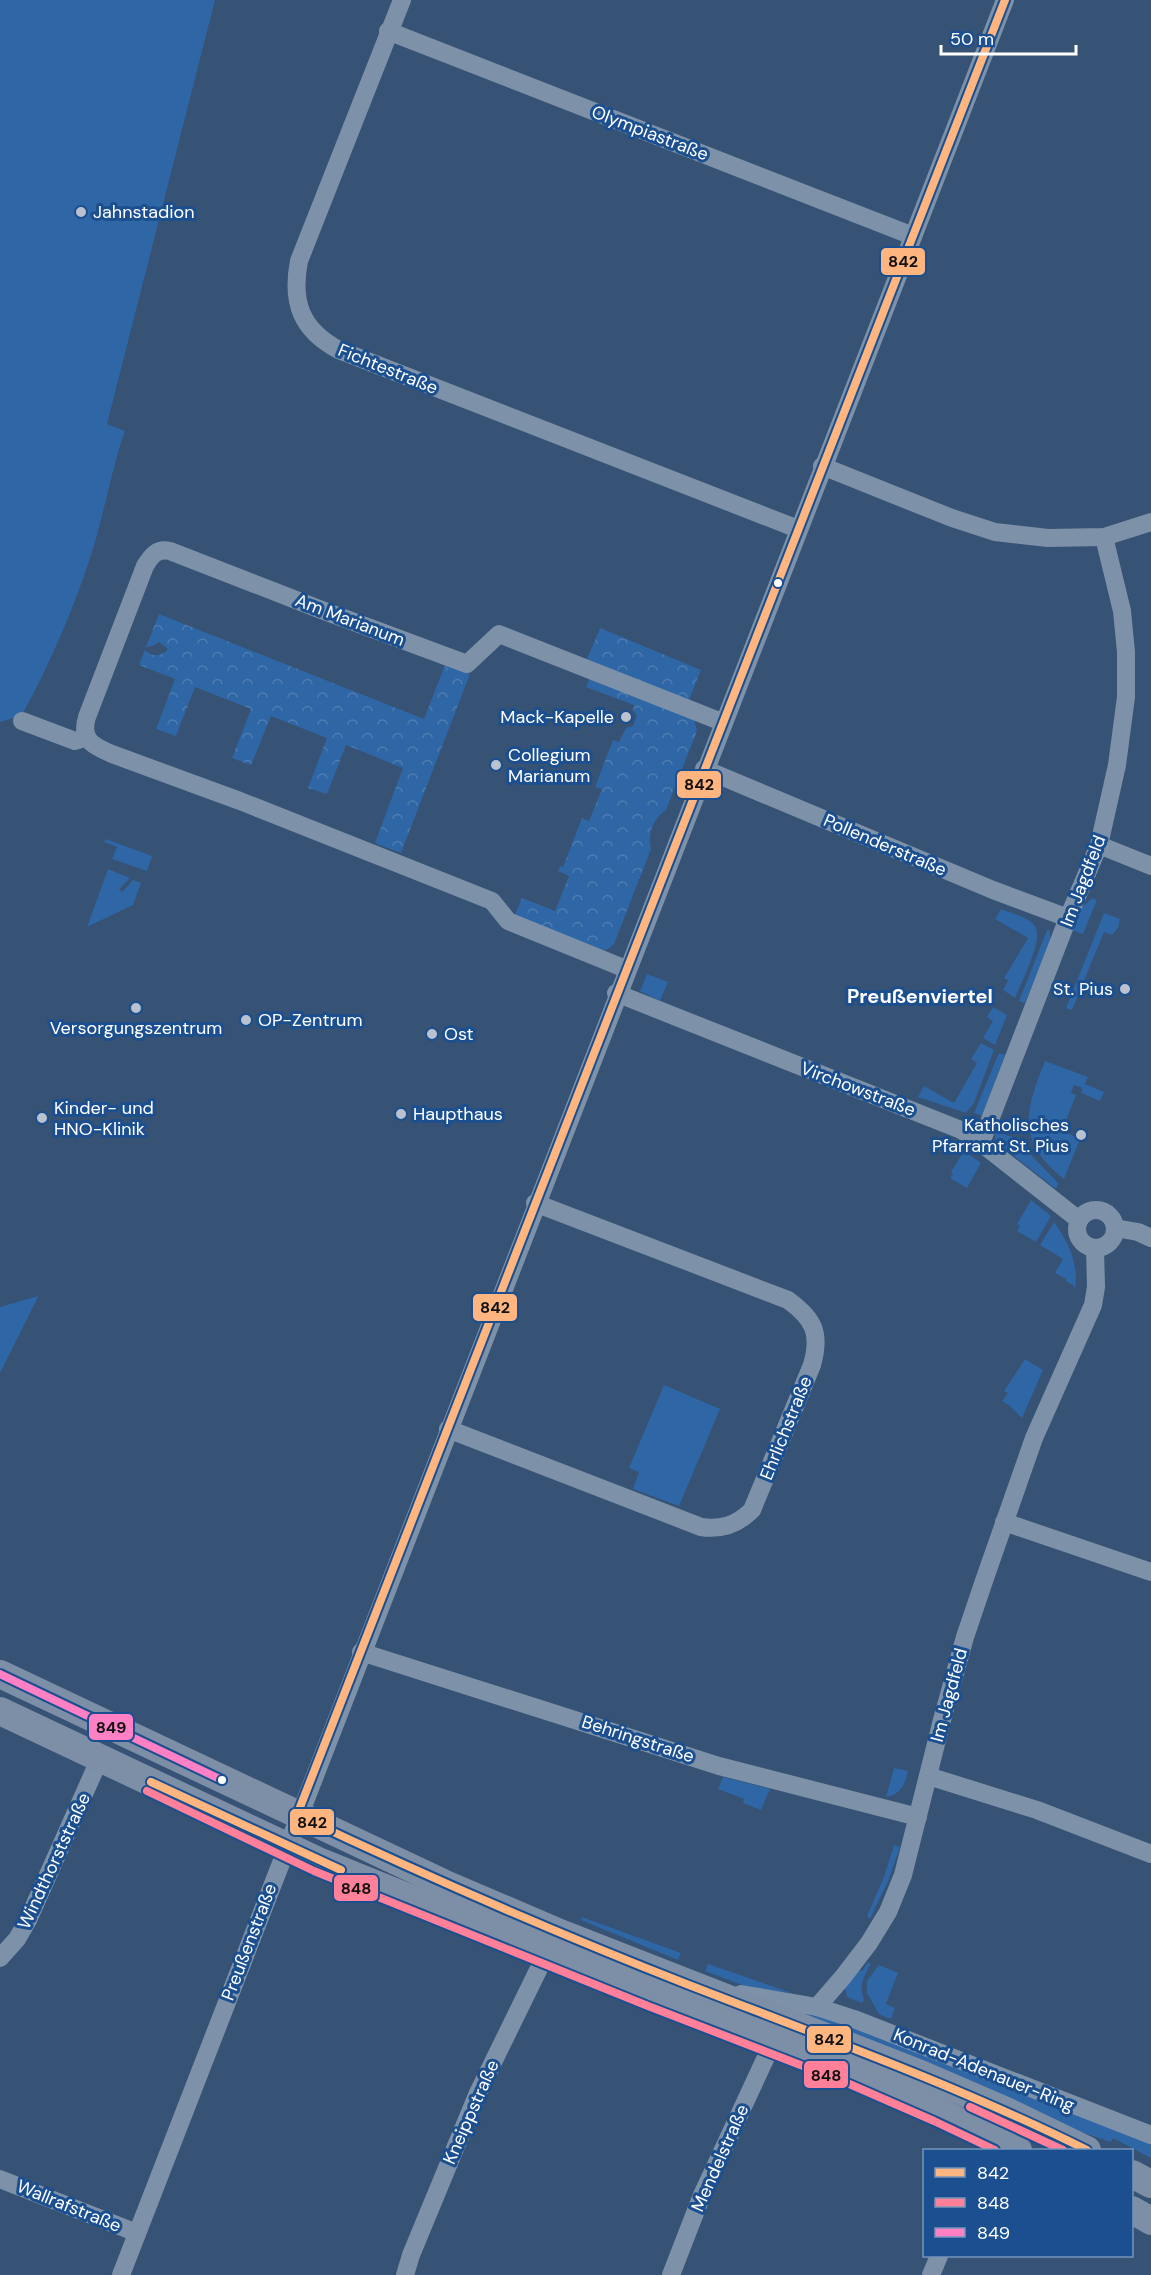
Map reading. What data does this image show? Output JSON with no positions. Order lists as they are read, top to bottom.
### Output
{
  "streets": {
    "main road": ["Konrad-Adenauer-Ring"],
    "street": [
      "Olympiastraße",
      "Fichtestraße",
      "Am Marianum",
      "Pollenderstraße",
      "Im Jagdfeld",
      "Virchowstraße",
      "Ehrlichstraße",
      "Behringstraße",
      "Windthorststraße",
      "Preußenstraße",
      "Kneippstraße",
      "Mendelstraße",
      "Wallrafstraße"
    ]
  },
  "crossings": [
    ["Olympiastraße", "Fichtestraße"],
    ["Olympiastraße", "Preußenstraße"],
    ["Fichtestraße", "Preußenstraße"],
    ["Am Marianum", "Preußenstraße"],
    ["Pollenderstraße", "Im Jagdfeld"],
    ["Pollenderstraße", "Preußenstraße"],
    ["Im Jagdfeld", "Virchowstraße"],
    ["Im Jagdfeld", "Behringstraße"],
    ["Im Jagdfeld", "Konrad-Adenauer-Ring"],
    ["Virchowstraße", "Preußenstraße"],
    ["Ehrlichstraße", "Preußenstraße"],
    ["Behringstraße", "Preußenstraße"],
    ["Preußenstraße", "Konrad-Adenauer-Ring"],
    ["Preußenstraße", "Wallrafstraße"]
  ],
  "districts": ["Preußenviertel"],
  "places": [
    "Jahnstadion",
    "Mack-Kapelle",
    "Collegium Marianum",
    "St. Pius",
    "Versorgungszentrum",
    "OP-Zentrum",
    "Ost",
    "Haupthaus",
    "Kinder- und HNO-Klinik",
    "Katholisches Pfarramt St. Pius"
  ],
  "lines": ["transit line 842", "transit line 849", "transit line 848"],
  "legend": ["842", "848", "849"],
  "scale_bar": "50 m"
}
